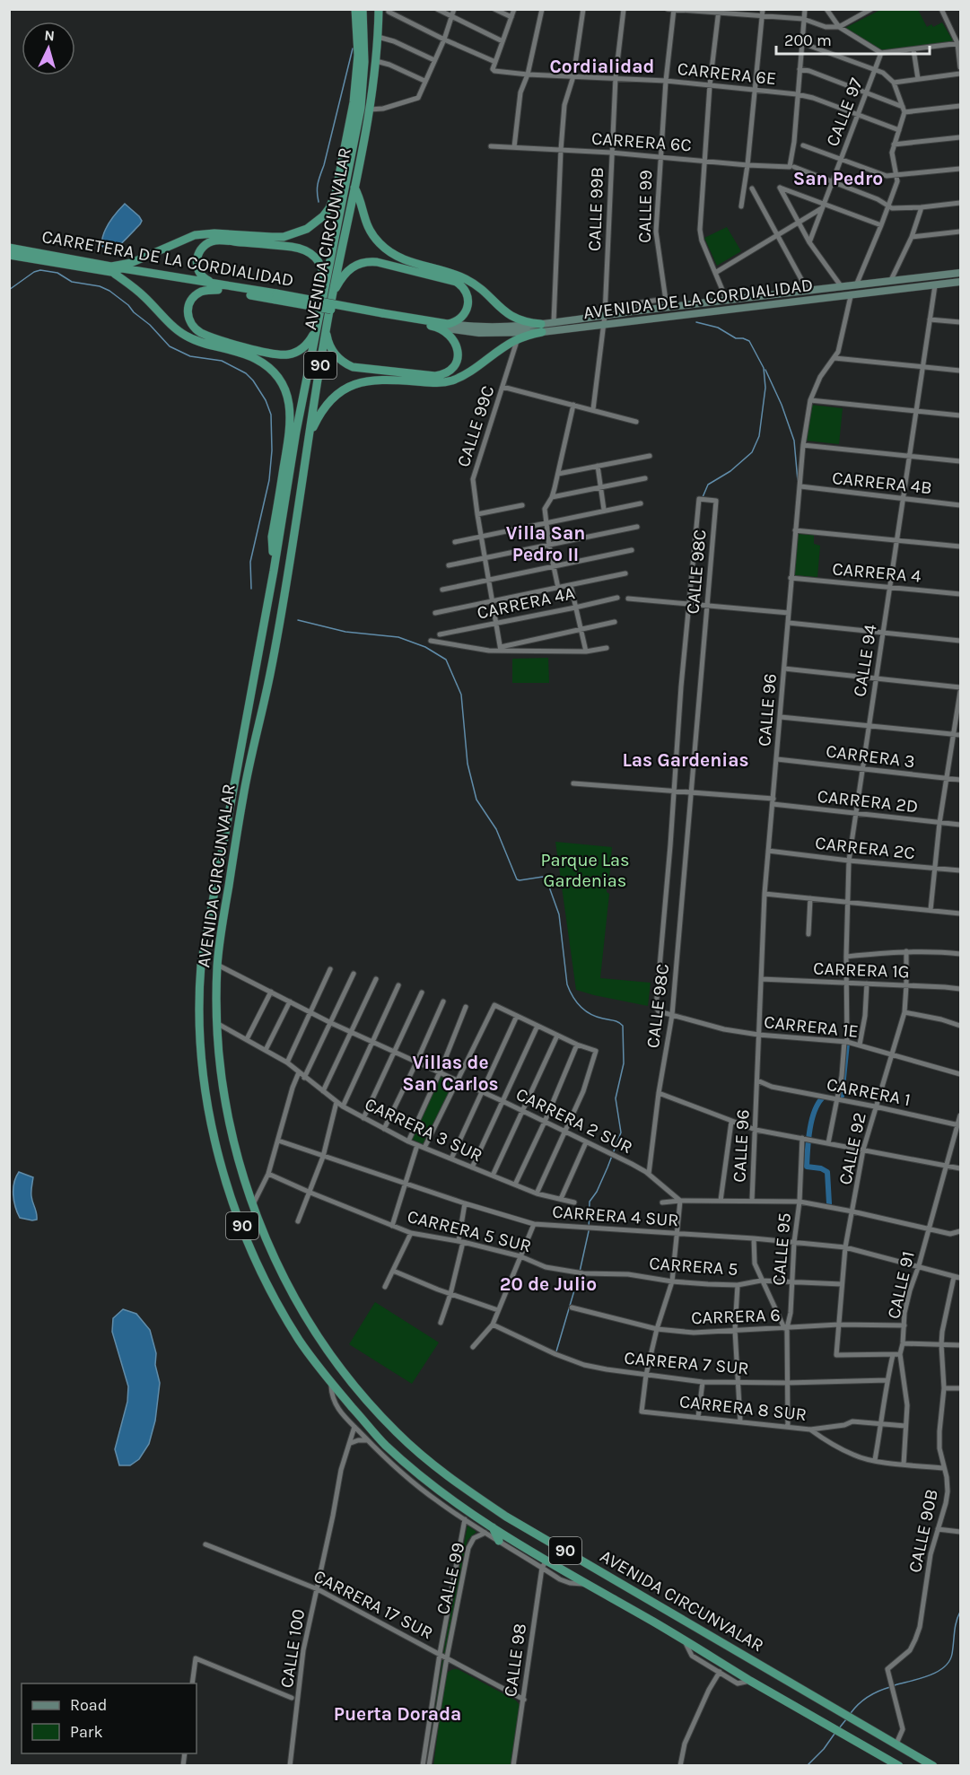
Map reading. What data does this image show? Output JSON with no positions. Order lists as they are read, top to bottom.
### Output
{
  "streets": {
    "highway": ["AVENIDA CIRCUNVALAR", "CARRETERA DE LA CORDIALIDAD", "90"],
    "main road": ["AVENIDA DE LA CORDIALIDAD"],
    "street": [
      "CARRERA 6E",
      "CALLE 97",
      "CARRERA 6C",
      "CALLE 99",
      "CALLE 99B",
      "CALLE 99C",
      "CARRERA 4B",
      "CALLE 98C",
      "CARRERA 4",
      "CARRERA 4A",
      "CALLE 94",
      "CALLE 96",
      "CARRERA 3",
      "CARRERA 2D",
      "CARRERA 2C",
      "CARRERA 1G",
      "CARRERA 1E",
      "CARRERA 1",
      "CARRERA 2 SUR",
      "CARRERA 3 SUR",
      "CALLE 92",
      "CARRERA 4 SUR",
      "CARRERA 5 SUR",
      "CALLE 95",
      "CARRERA 5",
      "CALLE 91",
      "CARRERA 6",
      "CARRERA 7 SUR",
      "CARRERA 8 SUR",
      "CALLE 90B",
      "CARRERA 17 SUR",
      "CALLE 100",
      "CALLE 98"
    ]
  },
  "crossings": [
    ["CARRERA 6E", "CALLE 97"],
    ["CARRERA 6E", "CALLE 99"],
    ["CARRERA 6E", "CALLE 99B"],
    ["CALLE 97", "CARRERA 6C"],
    ["CARRERA 6C", "CALLE 99"],
    ["CARRERA 6C", "CALLE 99B"],
    ["CALLE 99", "AVENIDA CIRCUNVALAR"],
    ["CALLE 99", "AVENIDA DE LA CORDIALIDAD"],
    ["CALLE 99", "CARRERA 17 SUR"],
    ["CALLE 99B", "AVENIDA DE LA CORDIALIDAD"],
    ["AVENIDA CIRCUNVALAR", "CARRERA 2 SUR"],
    ["AVENIDA CIRCUNVALAR", "CARRERA 3 SUR"],
    ["AVENIDA CIRCUNVALAR", "CALLE 90B"],
    ["AVENIDA CIRCUNVALAR", "CALLE 98"],
    ["CARRETERA DE LA CORDIALIDAD", "AVENIDA DE LA CORDIALIDAD"],
    ["AVENIDA DE LA CORDIALIDAD", "CALLE 94"],
    ["AVENIDA DE LA CORDIALIDAD", "CALLE 96"],
    ["CALLE 99C", "CARRERA 4A"],
    ["CARRERA 4B", "CALLE 94"],
    ["CARRERA 4B", "CALLE 96"],
    ["CALLE 98C", "CARRERA 2D"],
    ["CALLE 98C", "CARRERA 1E"],
    ["CALLE 98C", "CARRERA 2 SUR"],
    ["CARRERA 4", "CALLE 94"],
    ["CARRERA 4", "CALLE 96"],
    ["CALLE 94", "CARRERA 3"],
    ["CALLE 94", "CARRERA 2D"],
    ["CALLE 94", "CARRERA 2C"],
    ["CALLE 94", "CARRERA 1G"],
    ["CALLE 94", "CARRERA 1E"],
    ["CALLE 94", "CARRERA 1"],
    ["CALLE 96", "CARRERA 3"],
    ["CALLE 96", "CARRERA 2D"],
    ["CALLE 96", "CARRERA 2C"],
    ["CALLE 96", "CARRERA 1G"],
    ["CALLE 96", "CARRERA 1E"],
    ["CALLE 96", "CARRERA 1"],
    ["CARRERA 1G", "CALLE 92"],
    ["CARRERA 1E", "CALLE 92"],
    ["CARRERA 1", "CALLE 92"],
    ["CARRERA 1", "CALLE 91"],
    ["CALLE 92", "CARRERA 4 SUR"],
    ["CALLE 92", "CARRERA 5"],
    ["CALLE 92", "CARRERA 6"],
    ["CARRERA 4 SUR", "CALLE 95"],
    ["CARRERA 4 SUR", "CALLE 91"],
    ["CARRERA 4 SUR", "CALLE 90B"],
    ["CARRERA 5 SUR", "CARRERA 5"],
    ["CALLE 95", "CARRERA 5"],
    ["CALLE 95", "CARRERA 6"],
    ["CALLE 95", "CARRERA 7 SUR"],
    ["CALLE 95", "CARRERA 8 SUR"],
    ["CALLE 91", "CARRERA 6"],
    ["CALLE 91", "CARRERA 8 SUR"],
    ["CARRERA 7 SUR", "CARRERA 8 SUR"],
    ["CARRERA 17 SUR", "CALLE 100"],
    ["CARRERA 17 SUR", "CALLE 98"]
  ],
  "districts": [
    "Cordialidad",
    "San Pedro",
    "Villa San Pedro II",
    "Las Gardenias",
    "Villas de San Carlos",
    "20 de Julio",
    "Puerta Dorada"
  ],
  "parks": ["Parque Las Gardenias"],
  "legend": ["Road", "Park"],
  "scale_bar": "200 m",
  "north": "top"
}
